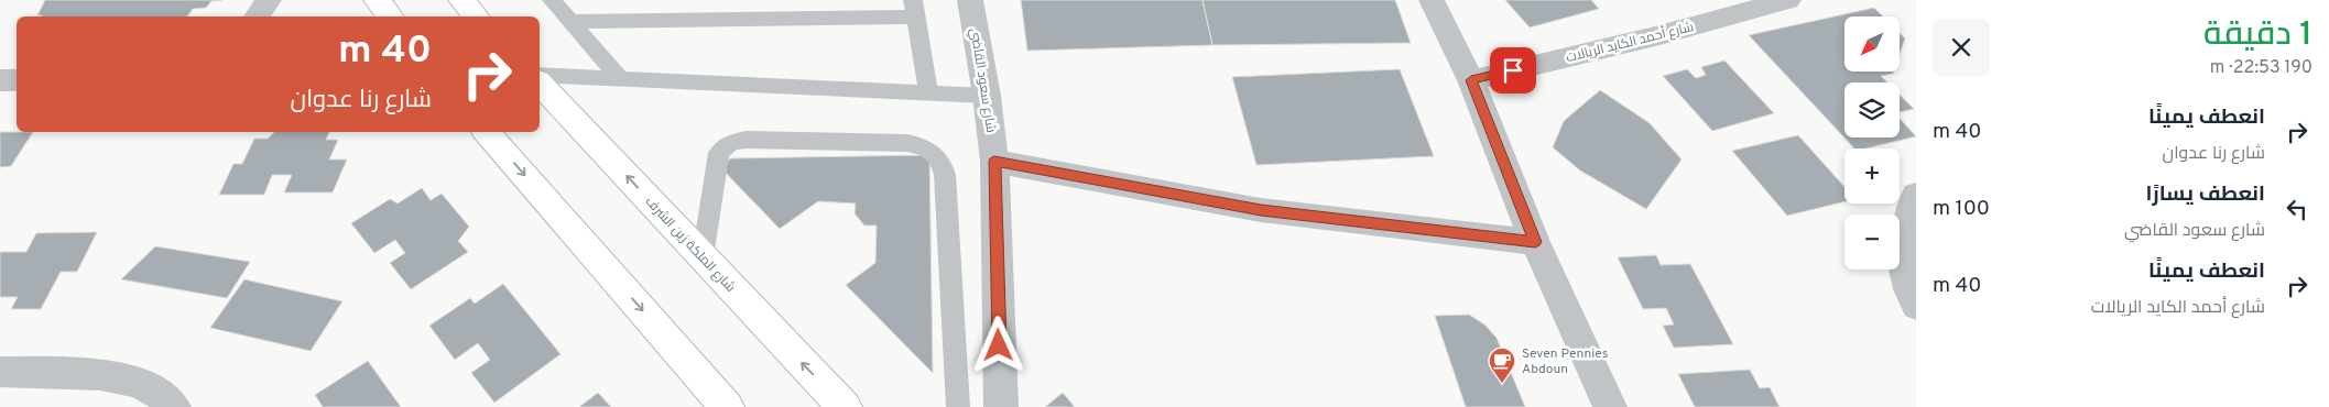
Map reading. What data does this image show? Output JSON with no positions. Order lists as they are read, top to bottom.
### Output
{
  "streets": {
    "main road": ["شارع الملكة زين الشرف"],
    "street": ["شارع أحمد الكايد الريالات", "شارع سعود القاضي"]
  },
  "places": {
    "cafe": ["Seven Pennies Abdoun"]
  },
  "north": "bottom left",
  "page": {
    "heading": ["1 دقيقة", "190 m · 22:53"],
    "map_buttons": ["+", "−"],
    "turn": ["40 m", "شارع رنا عدوان"],
    "list": [
      {
        "name": "انعطف يمينًا",
        "note": "شارع رنا عدوان",
        "value": "40 m"
      },
      {
        "name": "انعطف يسارًا",
        "note": "شارع سعود القاضي",
        "value": "100 m"
      },
      {
        "name": "انعطف يمينًا",
        "note": "شارع أحمد الكايد الريالات",
        "value": "40 m"
      }
    ]
  }
}
